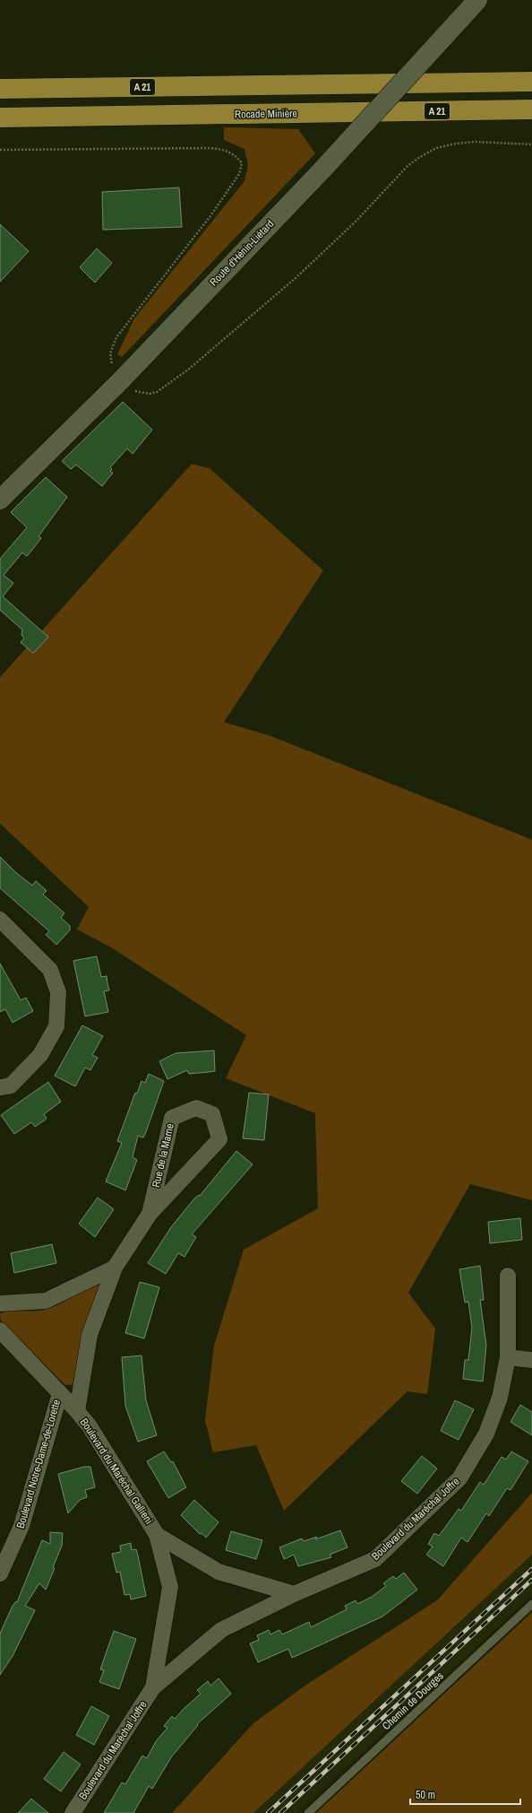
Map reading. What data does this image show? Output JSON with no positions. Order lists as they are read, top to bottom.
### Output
{
  "streets": {
    "highway": ["A 21", "Rocade Minière"],
    "main road": ["Route d'Hénin-Liétard"],
    "street": [
      "Rue de la Marne",
      "Boulevard Notre-Dame-de-Lorette",
      "Boulevard du Maréchal Gallieni",
      "Boulevard du Maréchal Joffre"
    ],
    "lane": ["Chemin de Dourges"]
  },
  "crossings": [
    ["Rue de la Marne", "Boulevard du Maréchal Gallieni"],
    ["Boulevard Notre-Dame-de-Lorette", "Boulevard du Maréchal Gallieni"],
    ["Boulevard du Maréchal Gallieni", "Boulevard du Maréchal Joffre"]
  ],
  "scale_bar": "50 m"
}
